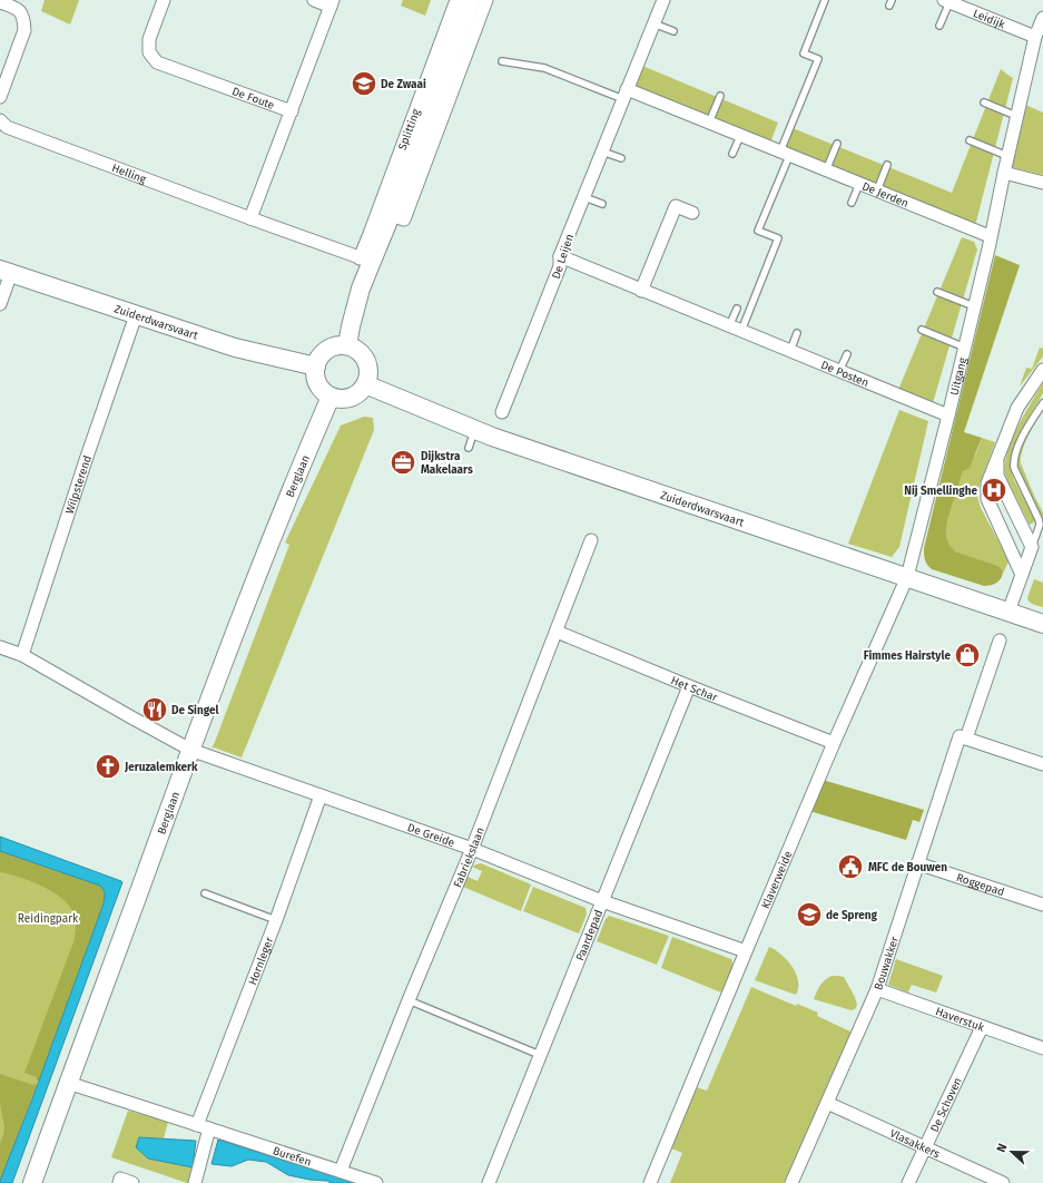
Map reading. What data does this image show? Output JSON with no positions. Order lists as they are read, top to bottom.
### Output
{
  "streets": {
    "main road": ["Splitting", "Zuiderdwarsvaart", "Berglaan"],
    "street": [
      "Leidijk",
      "De Foute",
      "Helling",
      "De Jerden",
      "De Leijen",
      "De Posten",
      "Uitgang",
      "Wilpsterend",
      "Het Schar",
      "De Greide",
      "Fabriekslaan",
      "Klaverweide",
      "Roggepad",
      "Paardepad",
      "Hornleger",
      "Bouwakker",
      "Haverstuk",
      "De Schoven",
      "Vlasakkers",
      "Burefen"
    ]
  },
  "crossings": [
    ["Leidijk", "Uitgang"],
    ["Splitting", "Helling"],
    ["Splitting", "Zuiderdwarsvaart"],
    ["Splitting", "Berglaan"],
    ["De Jerden", "De Leijen"],
    ["De Jerden", "Uitgang"],
    ["De Leijen", "De Posten"],
    ["Zuiderdwarsvaart", "Uitgang"],
    ["Zuiderdwarsvaart", "Berglaan"],
    ["Zuiderdwarsvaart", "Wilpsterend"],
    ["Zuiderdwarsvaart", "Klaverweide"],
    ["De Posten", "Uitgang"],
    ["Uitgang", "Klaverweide"],
    ["Berglaan", "De Greide"],
    ["Berglaan", "Burefen"],
    ["Het Schar", "Fabriekslaan"],
    ["Het Schar", "Klaverweide"],
    ["Het Schar", "Paardepad"],
    ["De Greide", "Fabriekslaan"],
    ["De Greide", "Klaverweide"],
    ["De Greide", "Paardepad"],
    ["De Greide", "Hornleger"],
    ["Fabriekslaan", "Burefen"],
    ["Roggepad", "Bouwakker"],
    ["Hornleger", "Burefen"],
    ["Bouwakker", "Haverstuk"],
    ["Bouwakker", "Vlasakkers"],
    ["Haverstuk", "De Schoven"],
    ["De Schoven", "Vlasakkers"]
  ],
  "parks": ["Reidingpark"],
  "places": {
    "school or university": ["De Zwaai", "de Spreng"],
    "office": ["Dijkstra Makelaars"],
    "hospital": ["Nij Smellinghe"],
    "shop": ["Fimmes Hairstyle"],
    "restaurant": ["De Singel"],
    "church": ["Jeruzalemkerk"],
    "public building": ["MFC de Bouwen"]
  },
  "north": "left"
}
